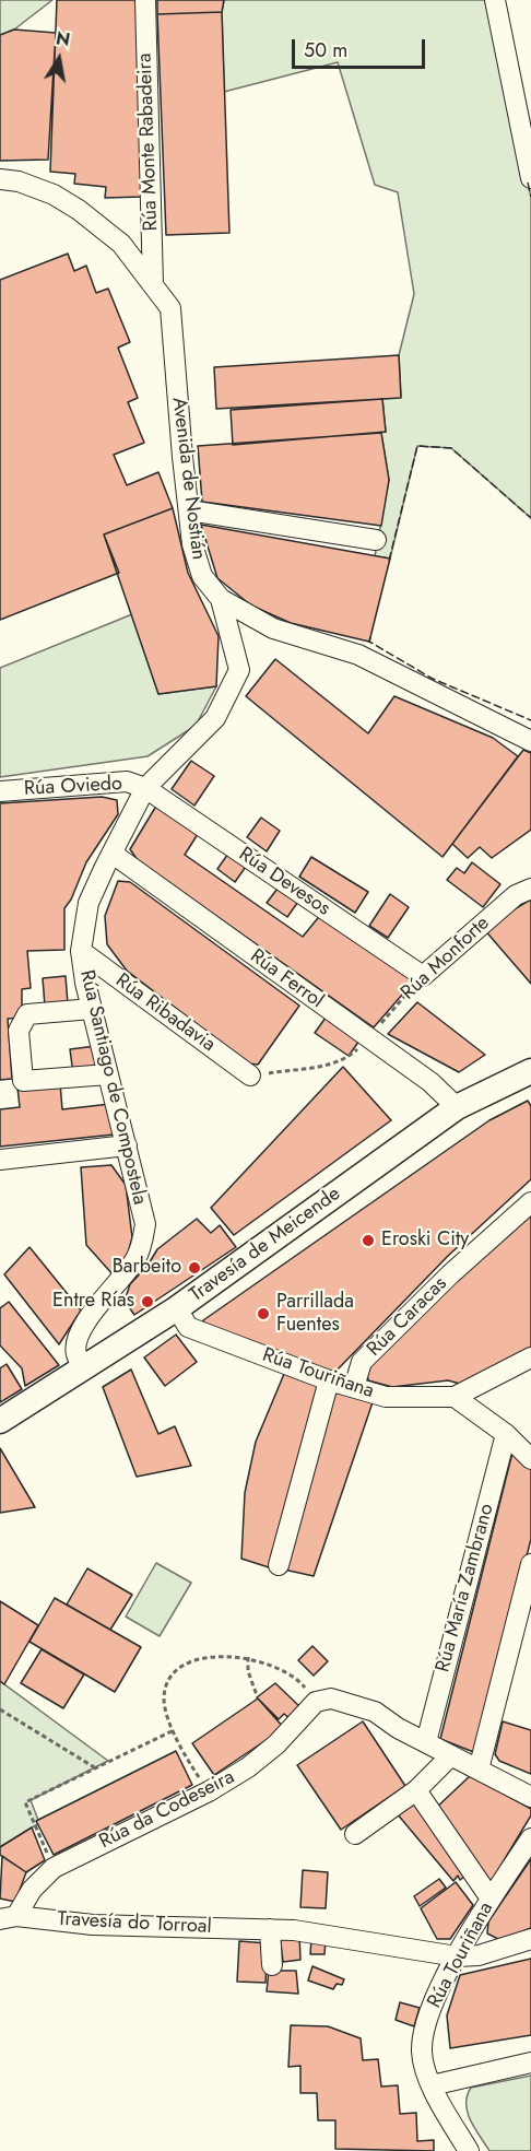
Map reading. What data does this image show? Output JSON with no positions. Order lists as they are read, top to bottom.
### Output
{
  "streets": {
    "main road": ["Travesía de Meicende"],
    "street": [
      "Rúa Monte Rabadeira",
      "Avenida de Nostián",
      "Rúa Oviedo",
      "Rúa Devesos",
      "Rúa Monforte",
      "Rúa Ferrol",
      "Rúa Ribadavia",
      "Rúa Santiago de Compostela",
      "Rúa Caracas",
      "Rúa Touriñana",
      "Rúa María Zambrano",
      "Rúa da Codeseira",
      "Travesía do Torroal"
    ]
  },
  "crossings": [
    ["Rúa Monte Rabadeira", "Avenida de Nostián"],
    ["Avenida de Nostián", "Rúa Santiago de Compostela"],
    ["Rúa Oviedo", "Rúa Devesos"],
    ["Rúa Oviedo", "Rúa Santiago de Compostela"],
    ["Rúa Devesos", "Rúa Monforte"],
    ["Rúa Devesos", "Rúa Santiago de Compostela"],
    ["Rúa Monforte", "Rúa Ferrol"],
    ["Rúa Monforte", "Rúa Ribadavia"],
    ["Rúa Ferrol", "Rúa Santiago de Compostela"],
    ["Rúa Ferrol", "Travesía de Meicende"],
    ["Rúa Ribadavia", "Rúa Santiago de Compostela"],
    ["Rúa Santiago de Compostela", "Travesía de Meicende"],
    ["Travesía de Meicende", "Rúa Touriñana"],
    ["Rúa Caracas", "Rúa Touriñana"],
    ["Rúa Touriñana", "Travesía do Torroal"],
    ["Rúa da Codeseira", "Travesía do Torroal"]
  ],
  "places": [
    "Eroski City",
    "Barbeito",
    "Entre Rías",
    "Parrillada Fuentes"
  ],
  "scale_bar": "50 m",
  "north": "top"
}
